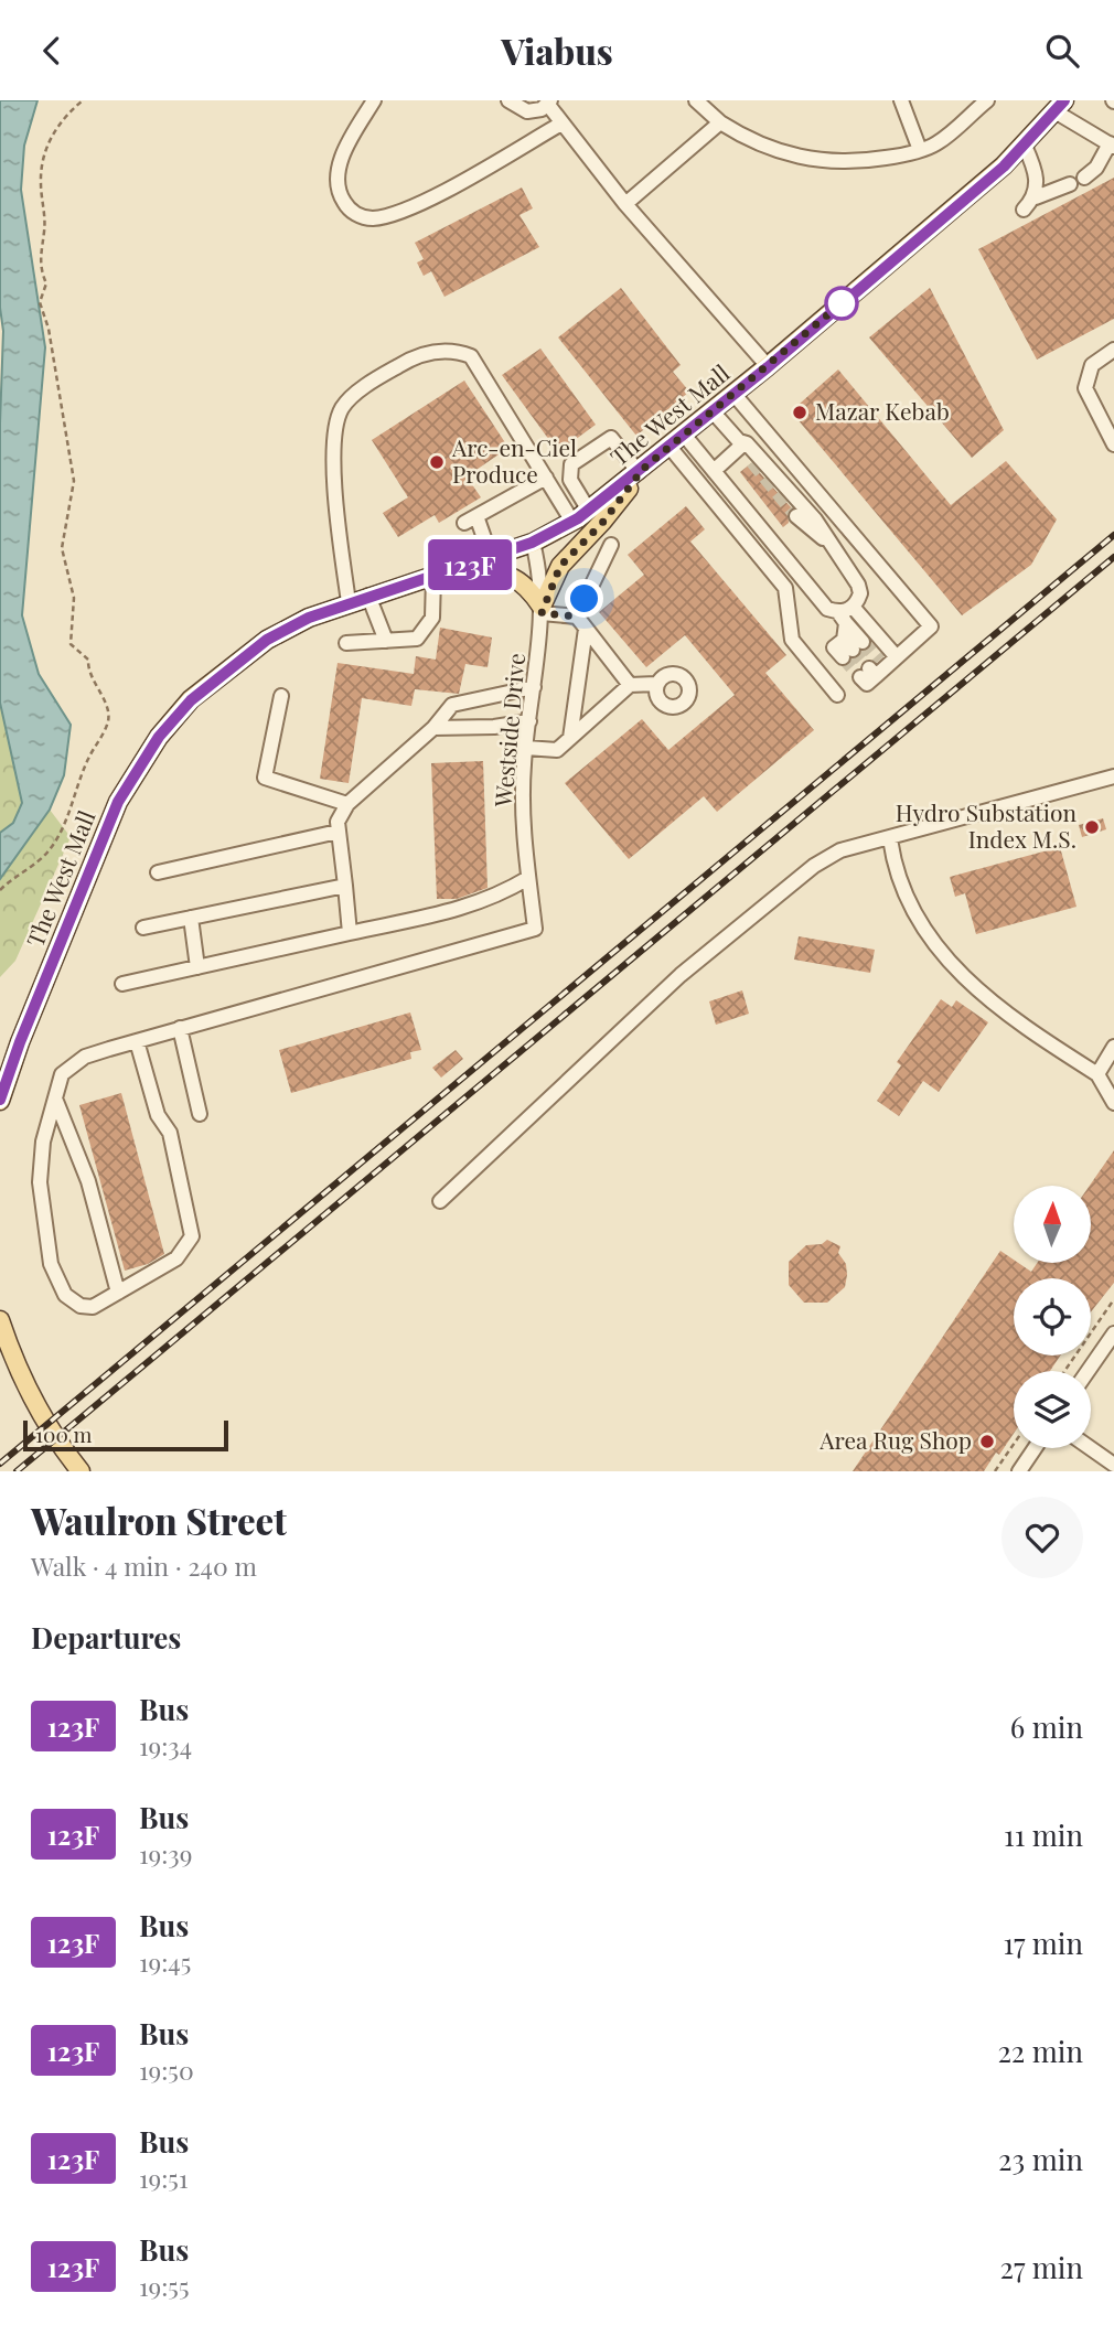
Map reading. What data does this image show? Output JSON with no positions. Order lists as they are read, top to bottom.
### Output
{
  "streets": {
    "main road": ["The West Mall"],
    "street": ["Westside Drive"]
  },
  "crossings": [
    ["The West Mall", "Westside Drive"]
  ],
  "places": [
    "Mazar Kebab",
    "Arc-en-Ciel Produce",
    "Hydro Substation Index M.S.",
    "Area Rug Shop"
  ],
  "lines": ["bus line 123F"],
  "scale_bar": "100 m",
  "north": "top",
  "page": {
    "header": "Viabus",
    "on_map": "123F",
    "scale": "100 m",
    "heading": [
      ["Waulron Street", "Walk · 4 min · 240 m"],
      "Departures"
    ],
    "list": [
      {
        "mark": "123F",
        "name": "Bus",
        "note": "19:34",
        "value": "6 min"
      },
      {
        "mark": "123F",
        "name": "Bus",
        "note": "19:39",
        "value": "11 min"
      },
      {
        "mark": "123F",
        "name": "Bus",
        "note": "19:45",
        "value": "17 min"
      },
      {
        "mark": "123F",
        "name": "Bus",
        "note": "19:50",
        "value": "22 min"
      },
      {
        "mark": "123F",
        "name": "Bus",
        "note": "19:51",
        "value": "23 min"
      },
      {
        "mark": "123F",
        "name": "Bus",
        "note": "19:55",
        "value": "27 min"
      }
    ]
  }
}
